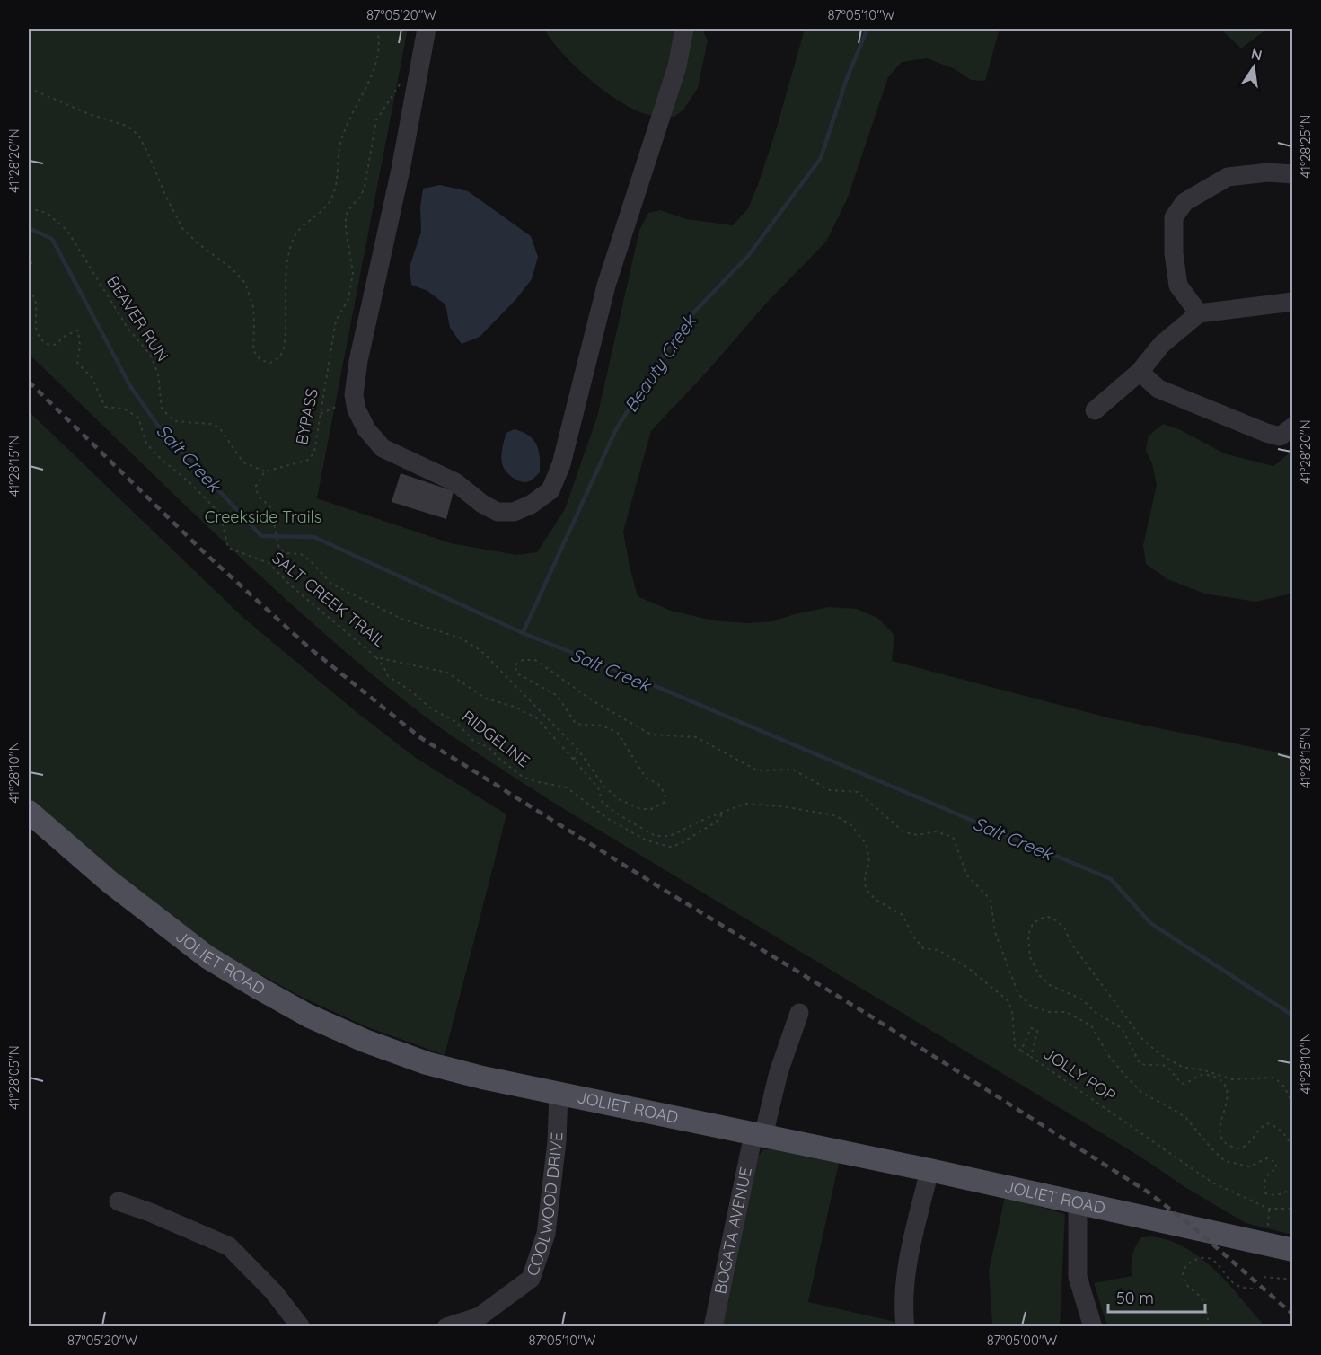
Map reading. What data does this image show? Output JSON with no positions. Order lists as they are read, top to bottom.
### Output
{
  "streets": {
    "main road": ["JOLIET ROAD"],
    "street": ["COOLWOOD DRIVE", "BOGATA AVENUE"],
    "path": [
      "BEAVER RUN",
      "BYPASS",
      "SALT CREEK TRAIL",
      "RIDGELINE",
      "JOLLY POP"
    ]
  },
  "crossings": [
    ["BEAVER RUN", "BYPASS"],
    ["SALT CREEK TRAIL", "RIDGELINE"],
    ["SALT CREEK TRAIL", "JOLLY POP"],
    ["RIDGELINE", "JOLLY POP"],
    ["JOLIET ROAD", "COOLWOOD DRIVE"],
    ["JOLIET ROAD", "BOGATA AVENUE"]
  ],
  "water": ["Beauty Creek", "Salt Creek"],
  "parks": ["Creekside Trails"],
  "scale_bar": "50 m",
  "north": "top",
  "coordinates": [
    "87°05'20\"W",
    "87°05'10\"W",
    "41°28'25\"N",
    "41°28'20\"N",
    "41°28'15\"N",
    "41°28'10\"N",
    "41°28'05\"N",
    "87°05'00\"W"
  ]
}
